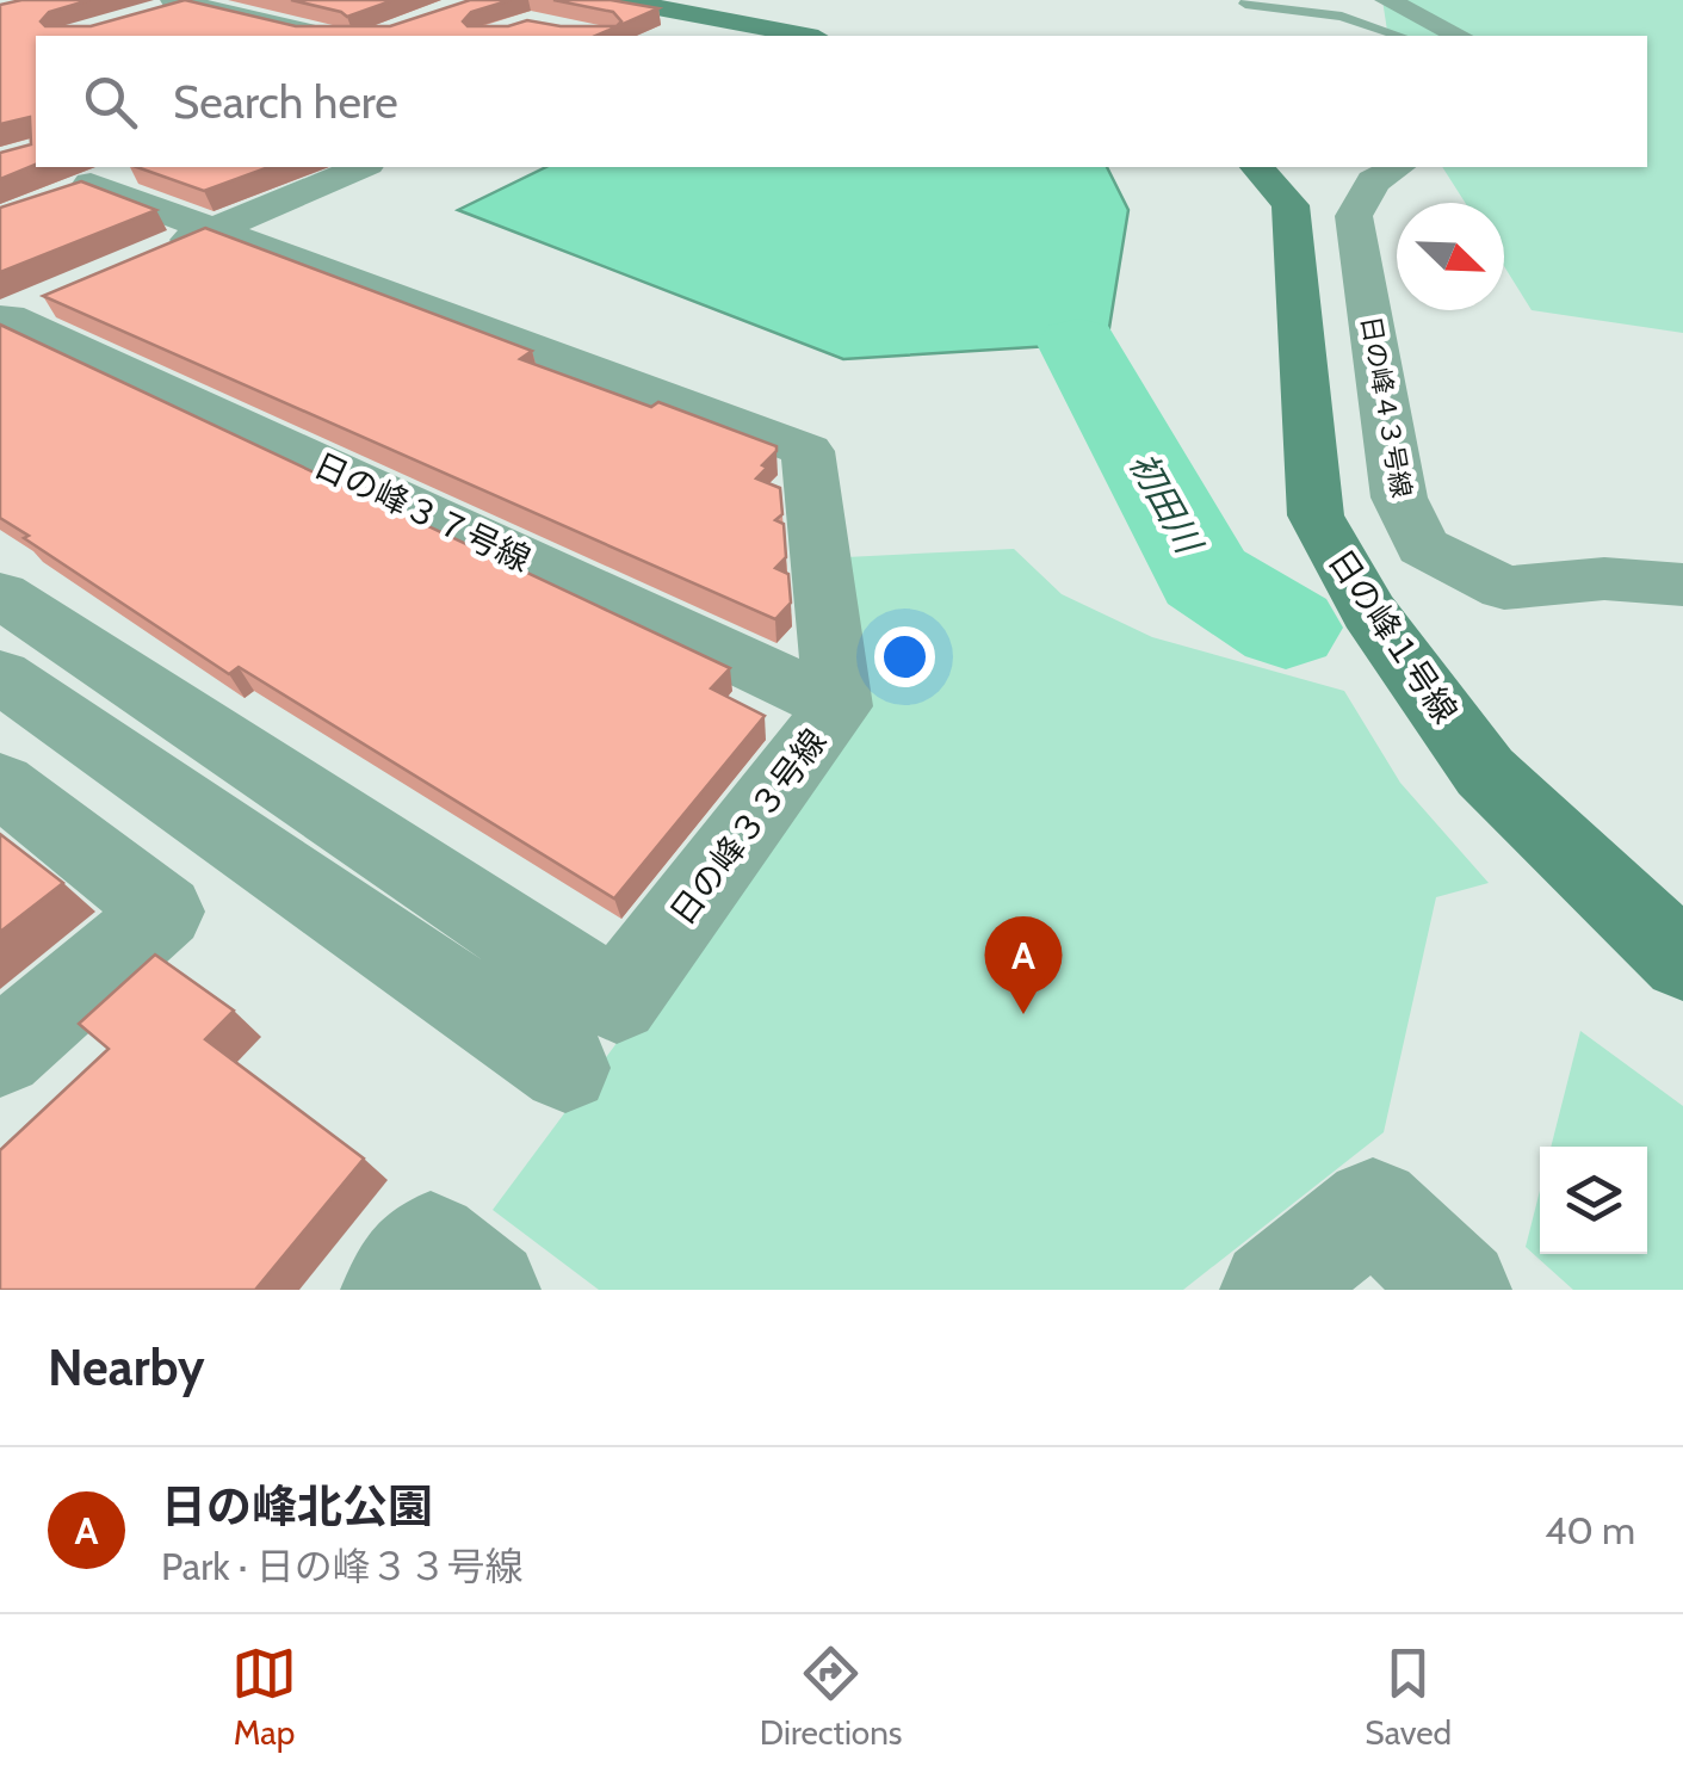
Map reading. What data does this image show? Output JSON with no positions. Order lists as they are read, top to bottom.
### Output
{
  "streets": {
    "street": [
      "日の峰４３号線",
      "日の峰３７号線",
      "日の峰１号線",
      "日の峰３３号線"
    ]
  },
  "crossings": [
    ["日の峰３７号線", "日の峰３３号線"]
  ],
  "water": ["初田川"],
  "north": "bottom right",
  "page": {
    "search": "Search here",
    "pins": "A",
    "heading": "Nearby",
    "list": [
      {
        "mark": "A",
        "name": "日の峰北公園",
        "note": "Park · 日の峰３３号線",
        "value": "40 m"
      }
    ],
    "nav": ["Map", "Directions", "Saved"]
  }
}
